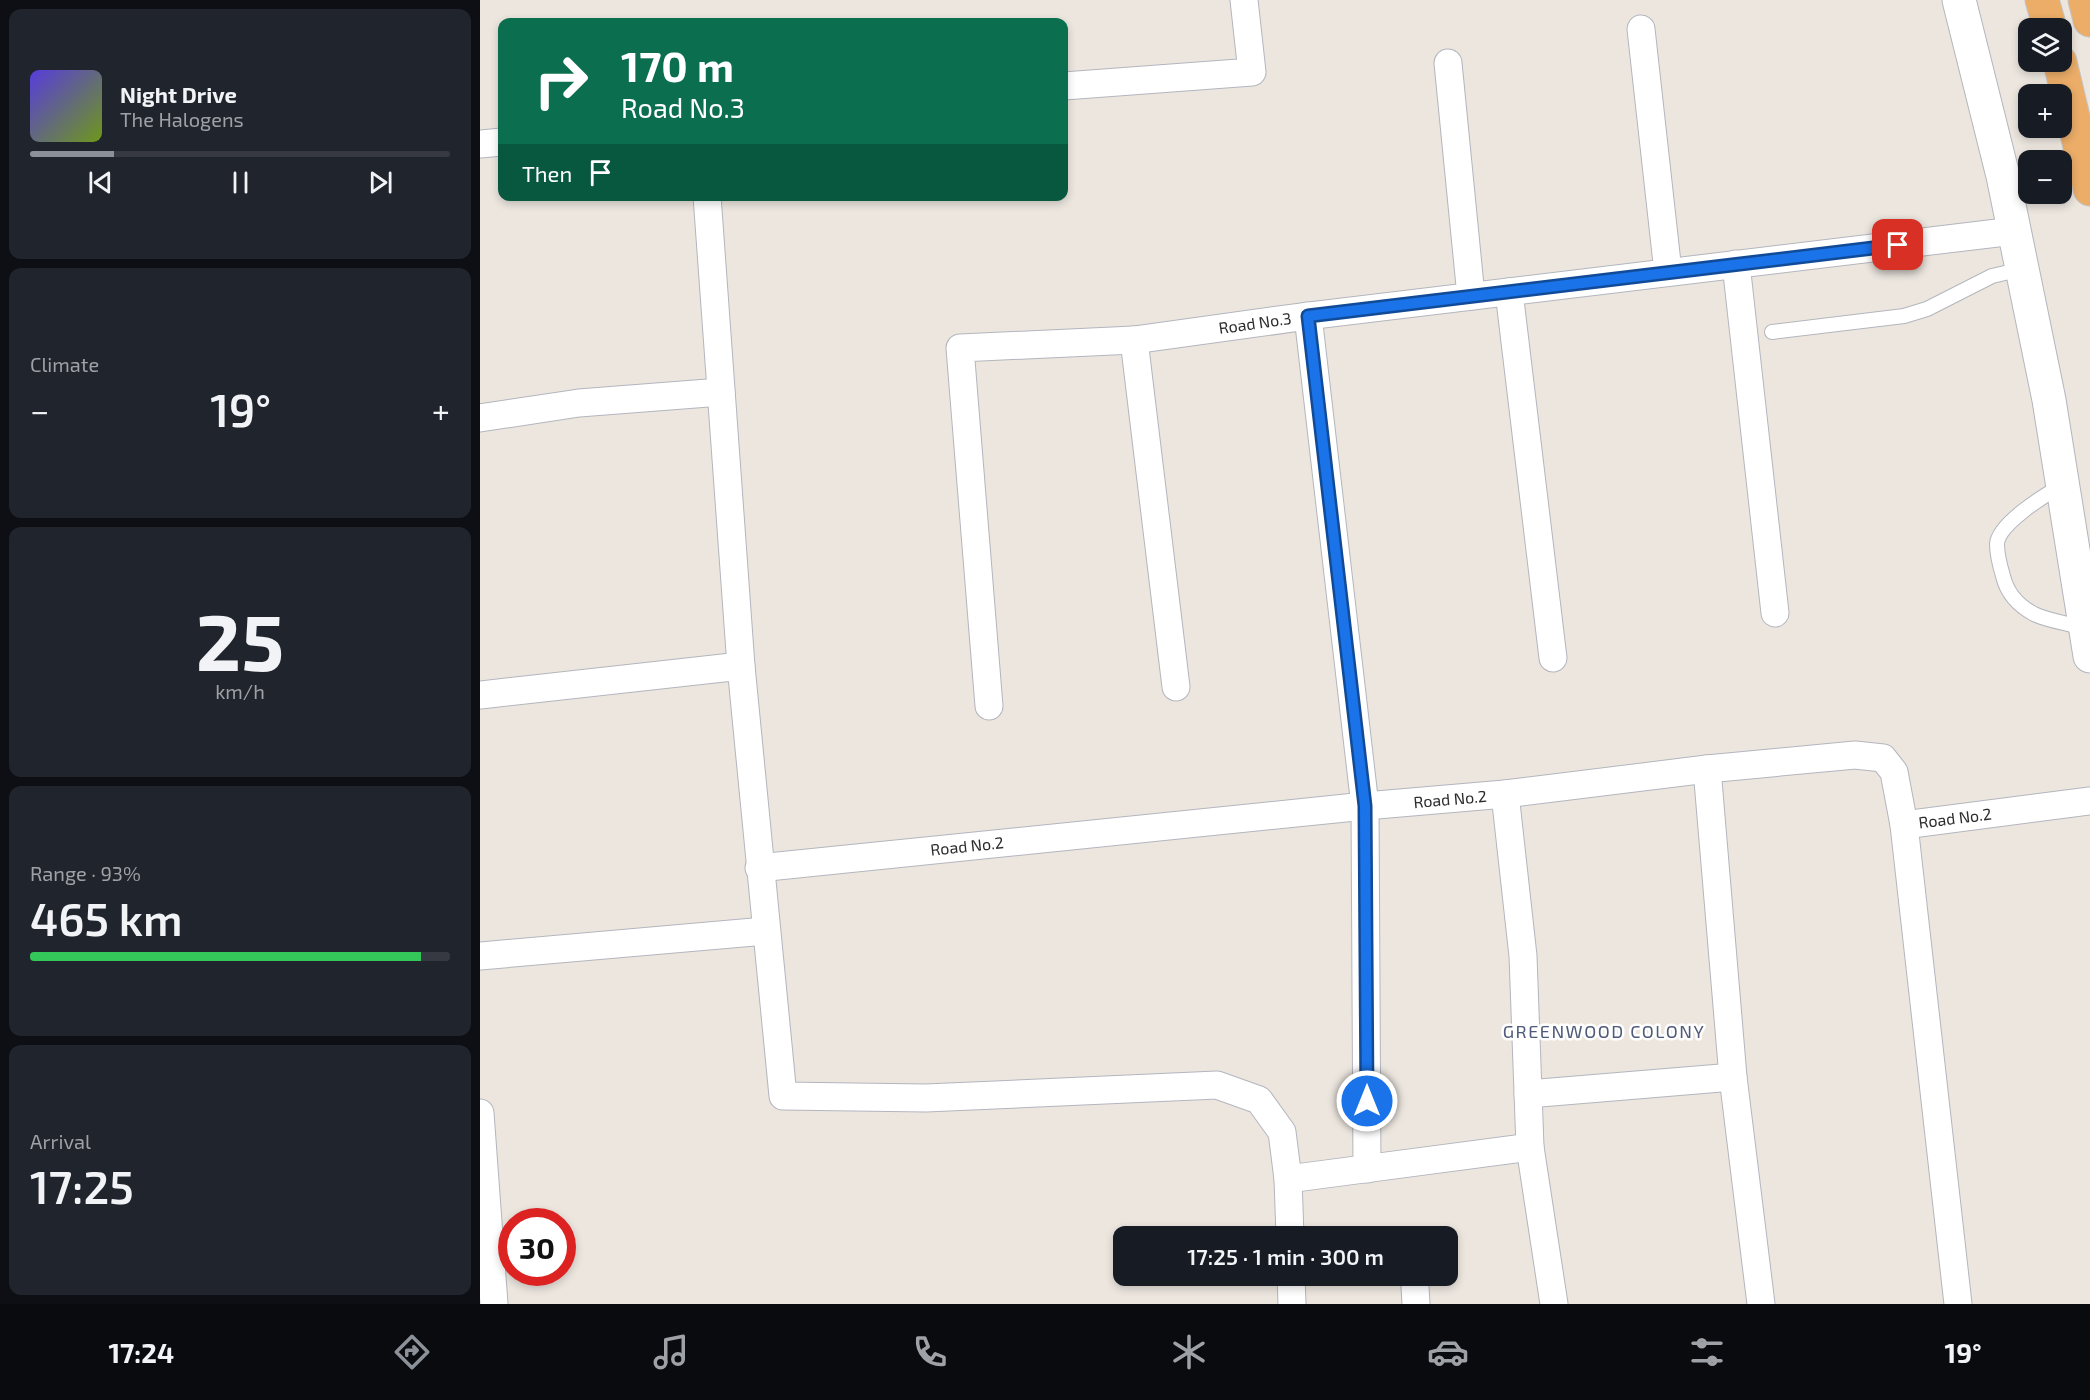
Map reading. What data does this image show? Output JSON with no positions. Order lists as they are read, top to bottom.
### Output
{
  "streets": {
    "street": ["Road No.3", "Road No.2"]
  },
  "districts": ["GREENWOOD COLONY"],
  "page": {
    "map_buttons": ["+", "−"],
    "turn": ["170 m", "Road No.3"],
    "song": ["Night Drive", "The Halogens"],
    "then": "Then",
    "tile": [
      "Climate",
      ["25", "km/h"],
      ["Range · 93%", "465 km"],
      ["Arrival", "17:25"]
    ],
    "heat": ["−", "19°", "+"],
    "limit": "30",
    "trip": "17:25 · 1 min · 300 m",
    "tabs": ["17:24", "19°"]
  }
}
